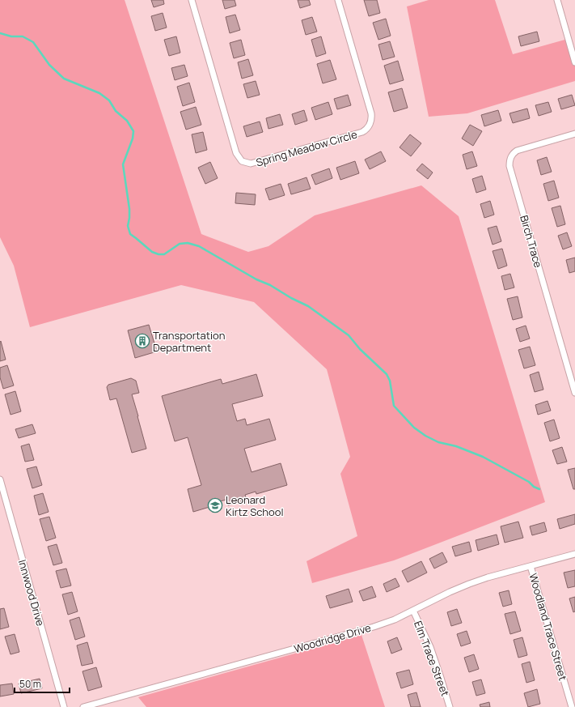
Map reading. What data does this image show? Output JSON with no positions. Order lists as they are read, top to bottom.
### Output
{
  "streets": {
    "street": [
      "Spring Meadow Circle",
      "Birch Trace",
      "Innwood Drive",
      "Woodland Trace Street",
      "Woodridge Drive",
      "Elm Trace Street"
    ]
  },
  "crossings": [
    ["Woodland Trace Street", "Woodridge Drive"],
    ["Woodridge Drive", "Elm Trace Street"]
  ],
  "places": {
    "building": ["Transportation Department"],
    "school or university": ["Leonard Kirtz School"]
  },
  "scale_bar": "50 m"
}
